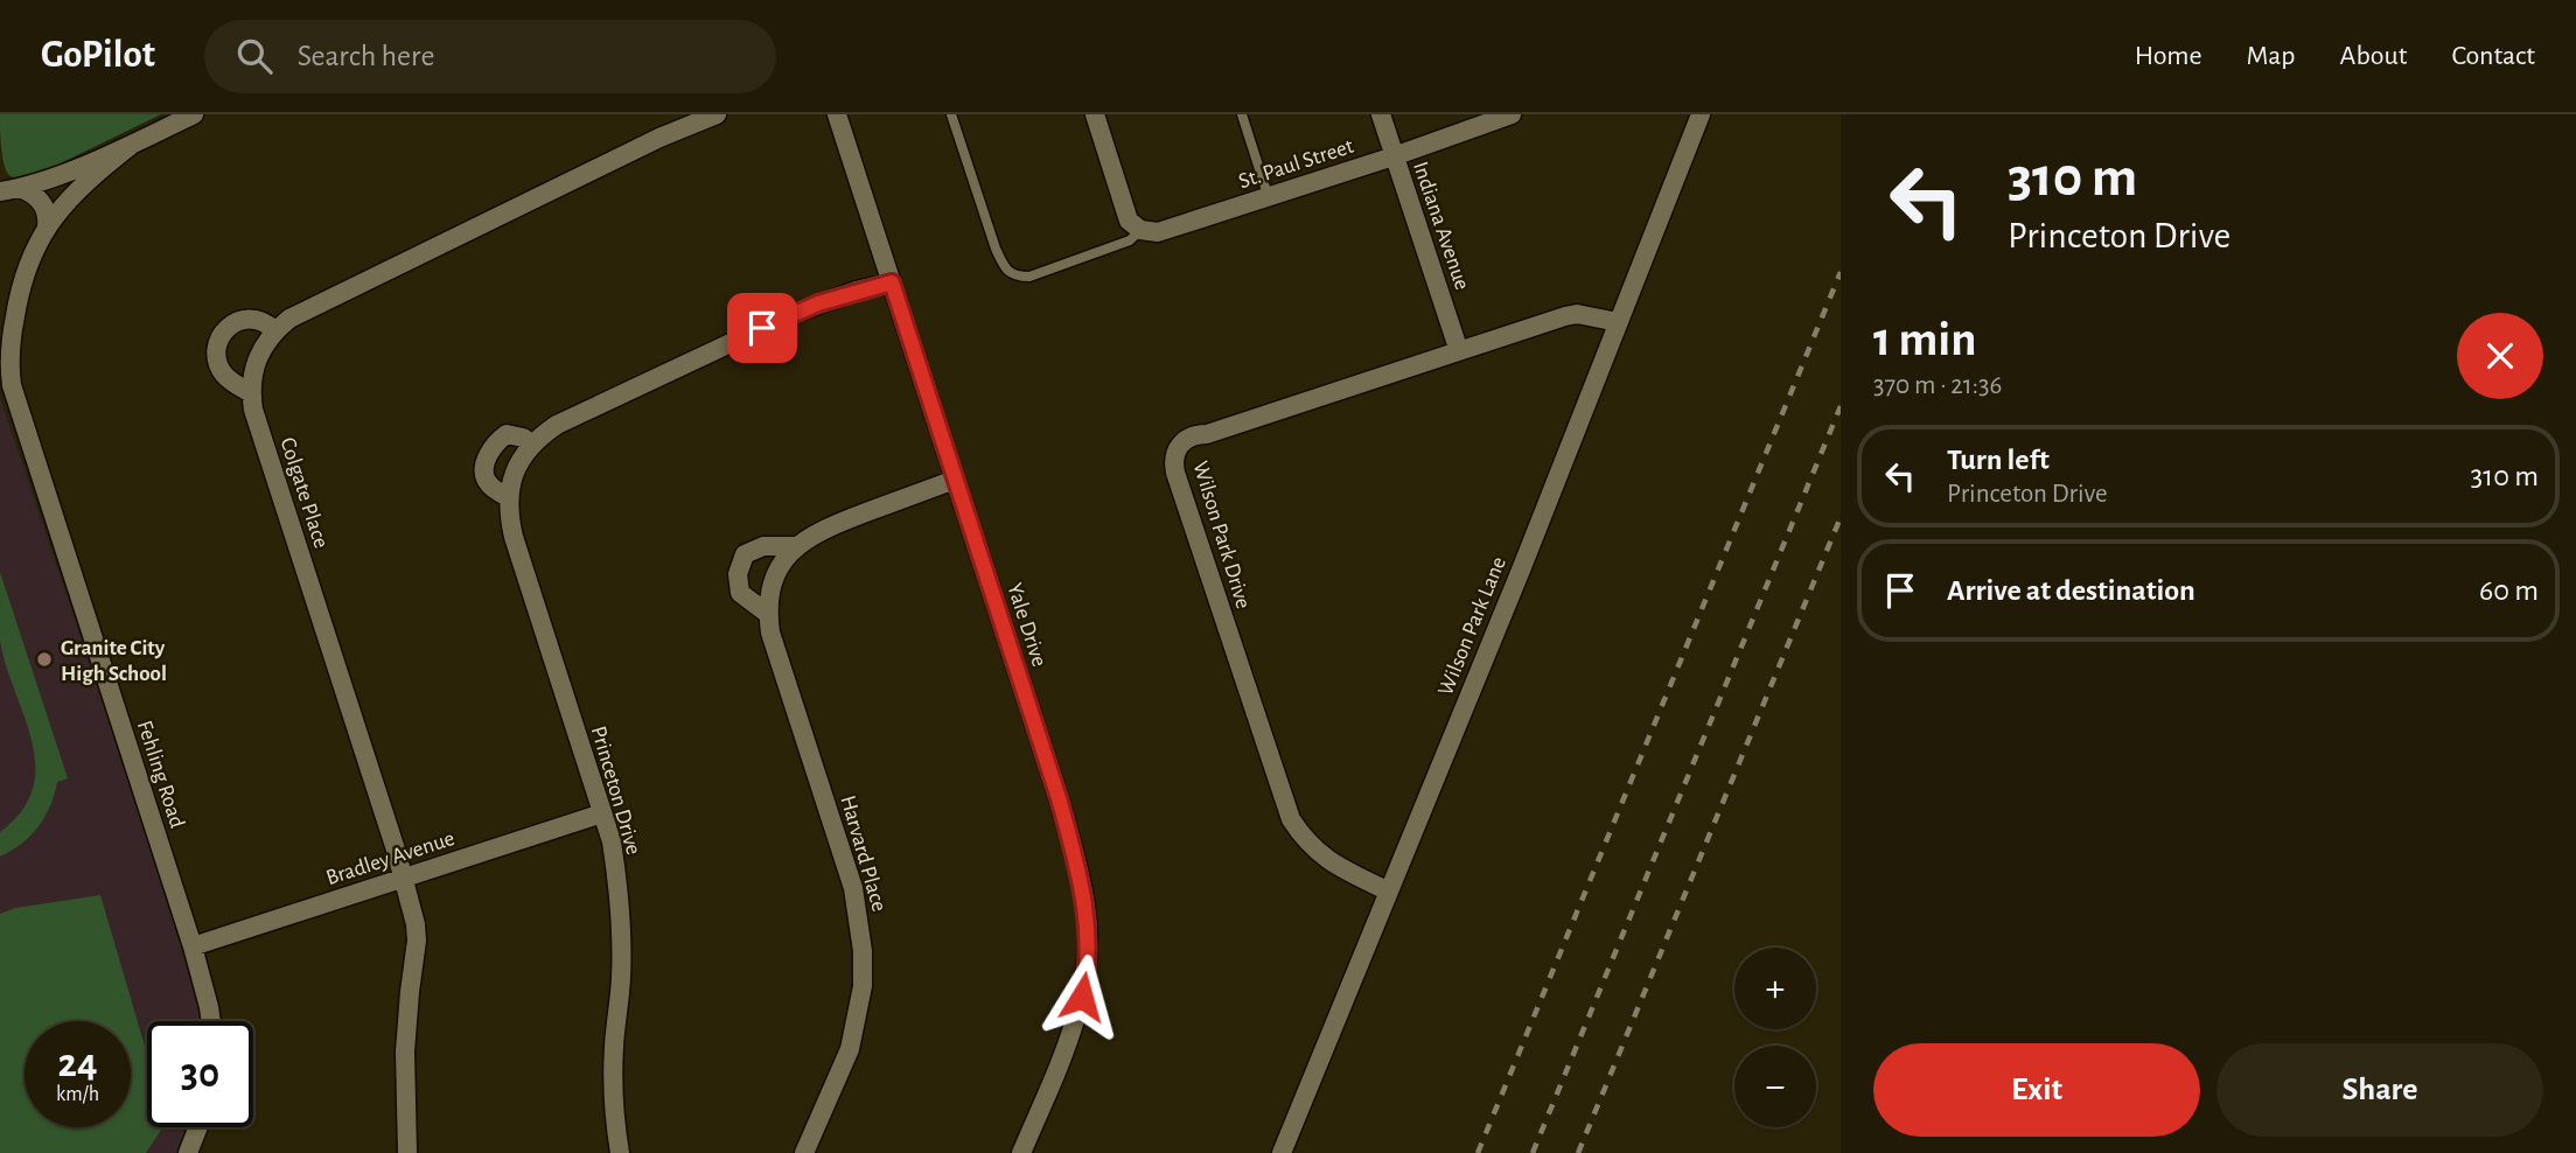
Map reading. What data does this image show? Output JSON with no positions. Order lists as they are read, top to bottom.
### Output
{
  "streets": {
    "street": [
      "St. Paul Street",
      "Indiana Avenue",
      "Colgate Place",
      "Wilson Park Drive",
      "Yale Drive",
      "Wilson Park Lane",
      "Fehling Road",
      "Princeton Drive",
      "Harvard Place",
      "Bradley Avenue"
    ]
  },
  "crossings": [
    ["St. Paul Street", "Indiana Avenue"],
    ["Indiana Avenue", "Wilson Park Drive"],
    ["Colgate Place", "Bradley Avenue"],
    ["Wilson Park Drive", "Wilson Park Lane"],
    ["Yale Drive", "Princeton Drive"],
    ["Yale Drive", "Harvard Place"],
    ["Fehling Road", "Bradley Avenue"],
    ["Princeton Drive", "Bradley Avenue"]
  ],
  "places": ["Granite City High School"],
  "page": {
    "header": "GoPilot",
    "search": "Search here",
    "nav": [
      "Home",
      "Map",
      "About",
      "Contact"
    ],
    "turn": ["310 m", "Princeton Drive"],
    "heading": ["1 min", "370 m · 21:36"],
    "list": [
      {
        "name": "Turn left",
        "note": "Princeton Drive",
        "value": "310 m"
      },
      {
        "name": "Arrive at destination",
        "value": "60 m"
      }
    ],
    "map_buttons": ["+", "−"],
    "speed": "24 km/h",
    "limit": "30",
    "buttons": ["Exit", "Share"]
  }
}
